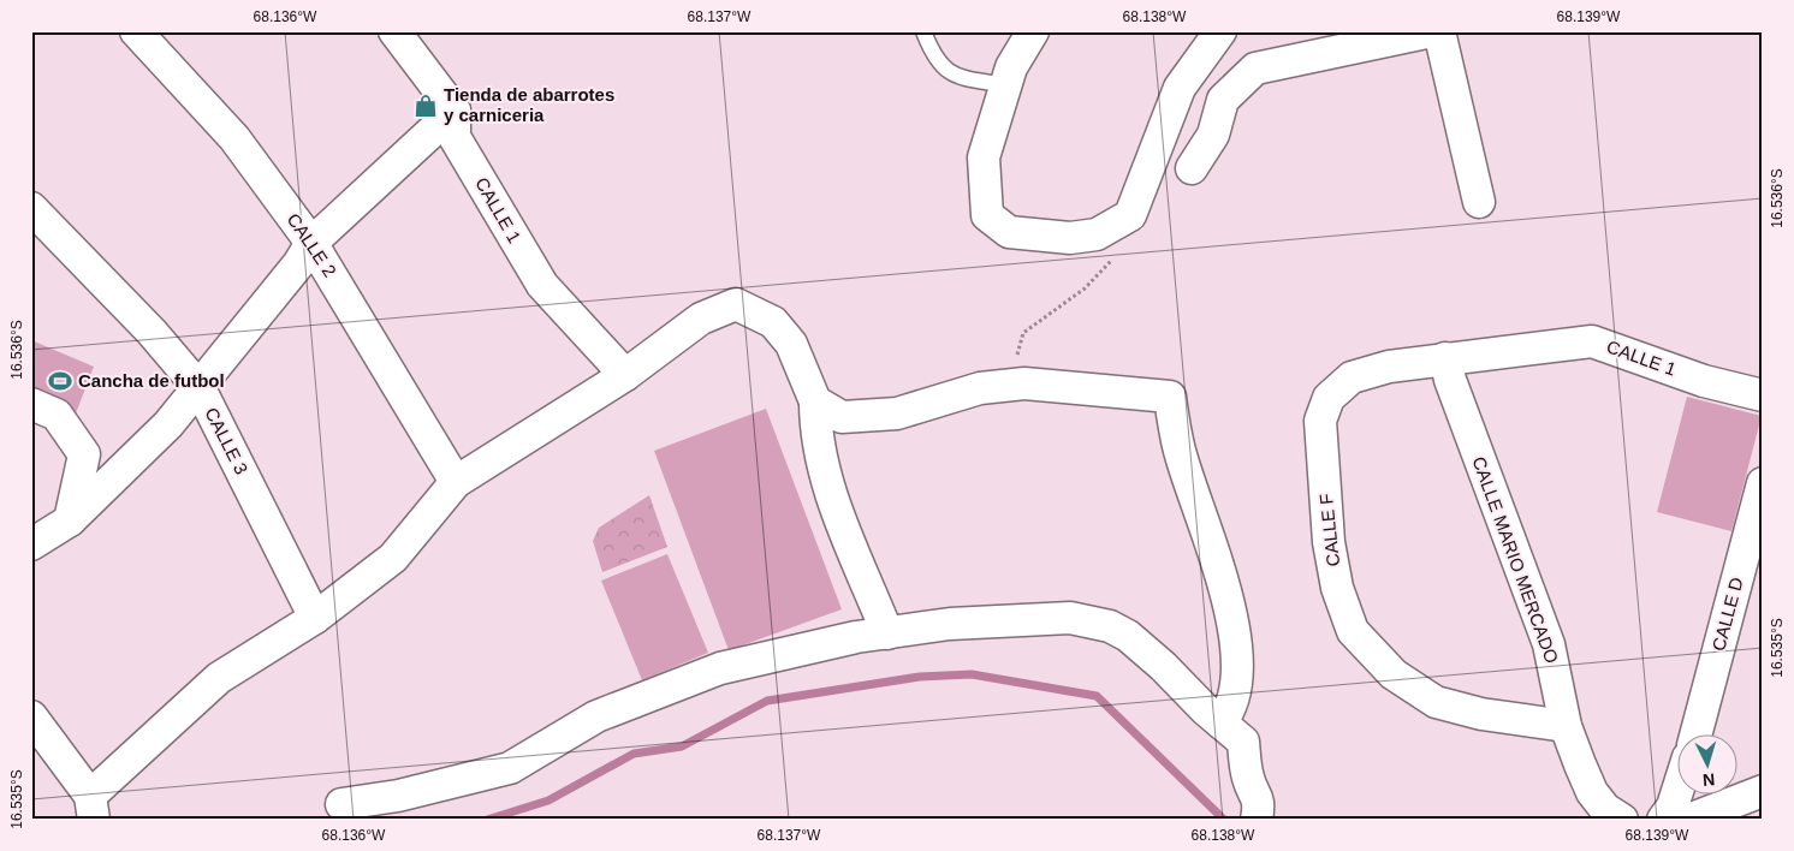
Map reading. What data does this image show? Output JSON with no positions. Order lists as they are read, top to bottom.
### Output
{
  "streets": {
    "street": [
      "CALLE 1",
      "CALLE 2",
      "CALLE 3",
      "CALLE F",
      "CALLE MARIO MERCADO",
      "CALLE D"
    ]
  },
  "crossings": [
    ["CALLE 1", "CALLE F"],
    ["CALLE 1", "CALLE MARIO MERCADO"],
    ["CALLE F", "CALLE MARIO MERCADO"]
  ],
  "places": {
    "shop": ["Tienda de abarrotes y carniceria"],
    "sports": ["Cancha de futbol"]
  },
  "north": "bottom",
  "coordinates": [
    "68.136°W",
    "68.137°W",
    "68.138°W",
    "68.139°W",
    "16.536°S",
    "16.535°S"
  ]
}
